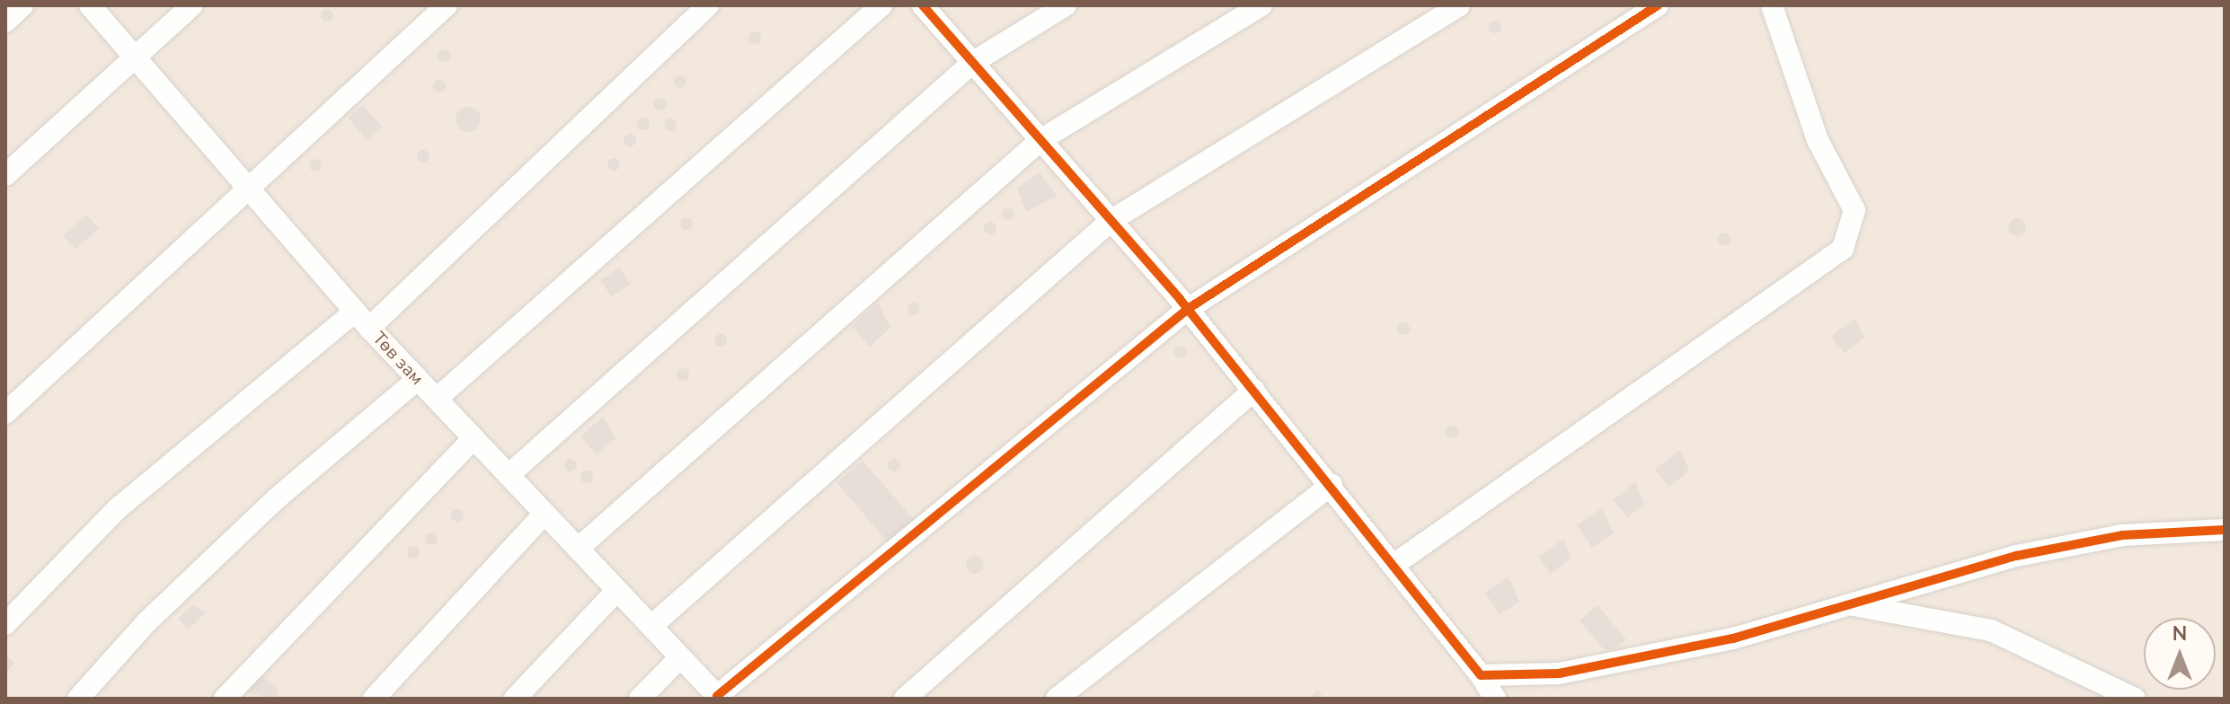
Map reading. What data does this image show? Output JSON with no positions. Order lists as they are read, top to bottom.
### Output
{
  "streets": {
    "street": ["Төв зам"]
  },
  "north": "top"
}
